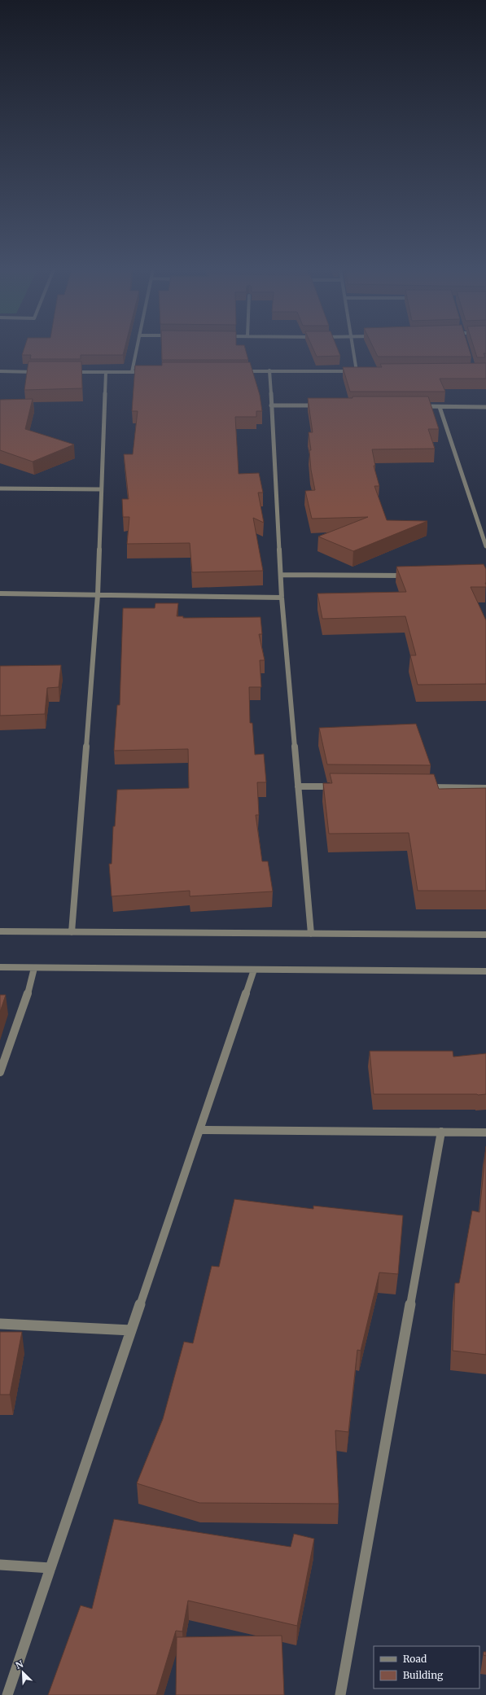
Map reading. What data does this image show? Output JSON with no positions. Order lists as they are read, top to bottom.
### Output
{
  "legend": ["Road", "Building"],
  "north": "top left"
}
